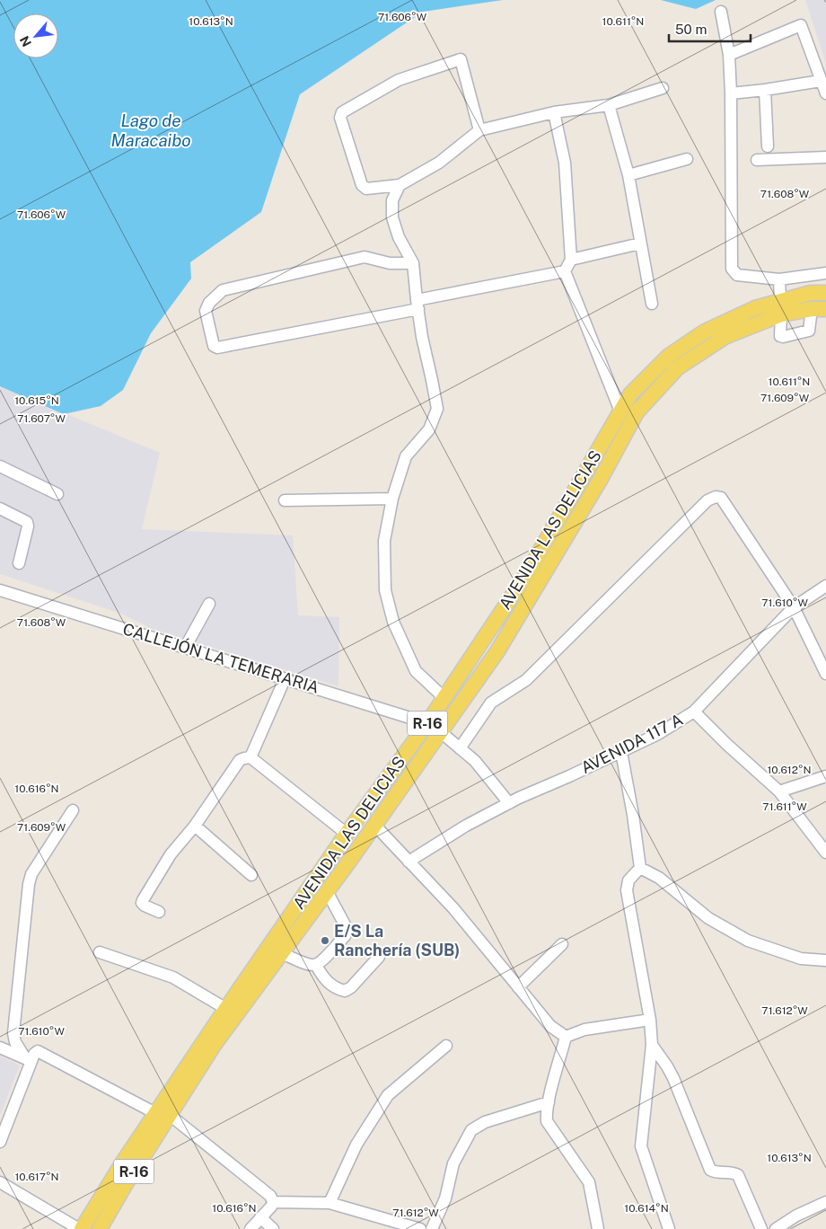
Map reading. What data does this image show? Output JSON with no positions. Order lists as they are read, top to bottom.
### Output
{
  "streets": {
    "main road": ["AVENIDA LAS DELICIAS", "R-16"],
    "street": ["CALLEJÓN LA TEMERARIA", "AVENIDA 117 A"]
  },
  "crossings": [
    ["AVENIDA LAS DELICIAS", "CALLEJÓN LA TEMERARIA"],
    ["CALLEJÓN LA TEMERARIA", "AVENIDA 117 A"]
  ],
  "water": ["Lago de Maracaibo"],
  "places": ["E/S La Ranchería (SUB)"],
  "scale_bar": "50 m",
  "north": "bottom left",
  "coordinates": [
    "71.606°W",
    "10.613°N",
    "10.611°N",
    "71.608°W",
    "71.609°W",
    "10.615°N",
    "71.607°W",
    "71.610°W",
    "10.612°N",
    "10.616°N",
    "71.611°W",
    "71.612°W",
    "10.617°N",
    "10.614°N"
  ]
}
